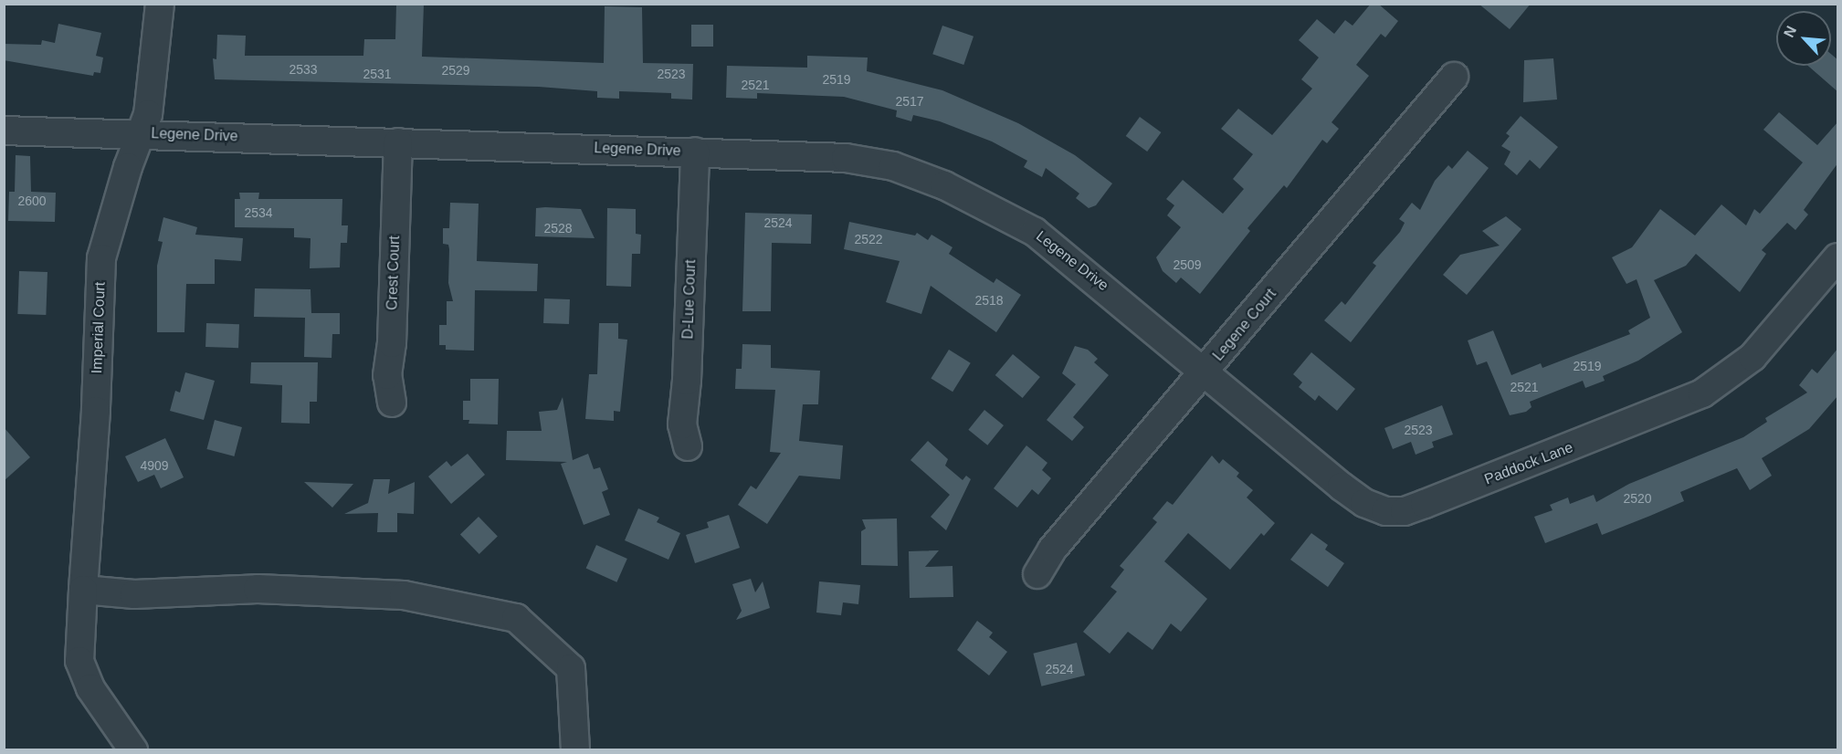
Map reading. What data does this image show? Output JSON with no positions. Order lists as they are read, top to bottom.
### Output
{
  "streets": {
    "street": [
      "Legene Drive",
      "Crest Court",
      "D-Lue Court",
      "Legene Court",
      "Imperial Court",
      "Paddock Lane"
    ]
  },
  "crossings": [
    ["Legene Drive", "Crest Court"],
    ["Legene Drive", "D-Lue Court"],
    ["Legene Drive", "Legene Court"],
    ["Legene Drive", "Imperial Court"],
    ["Legene Drive", "Paddock Lane"],
    ["Legene Court", "Paddock Lane"]
  ],
  "house_numbers": [
    "2533",
    "2529",
    "2531",
    "2523",
    "2519",
    "2521",
    "2517",
    "2600",
    "2534",
    "2524",
    "2528",
    "2522",
    "2509",
    "2518",
    "2519",
    "2521",
    "2523",
    "4909",
    "2520",
    "2524"
  ],
  "north": "top left"
}
